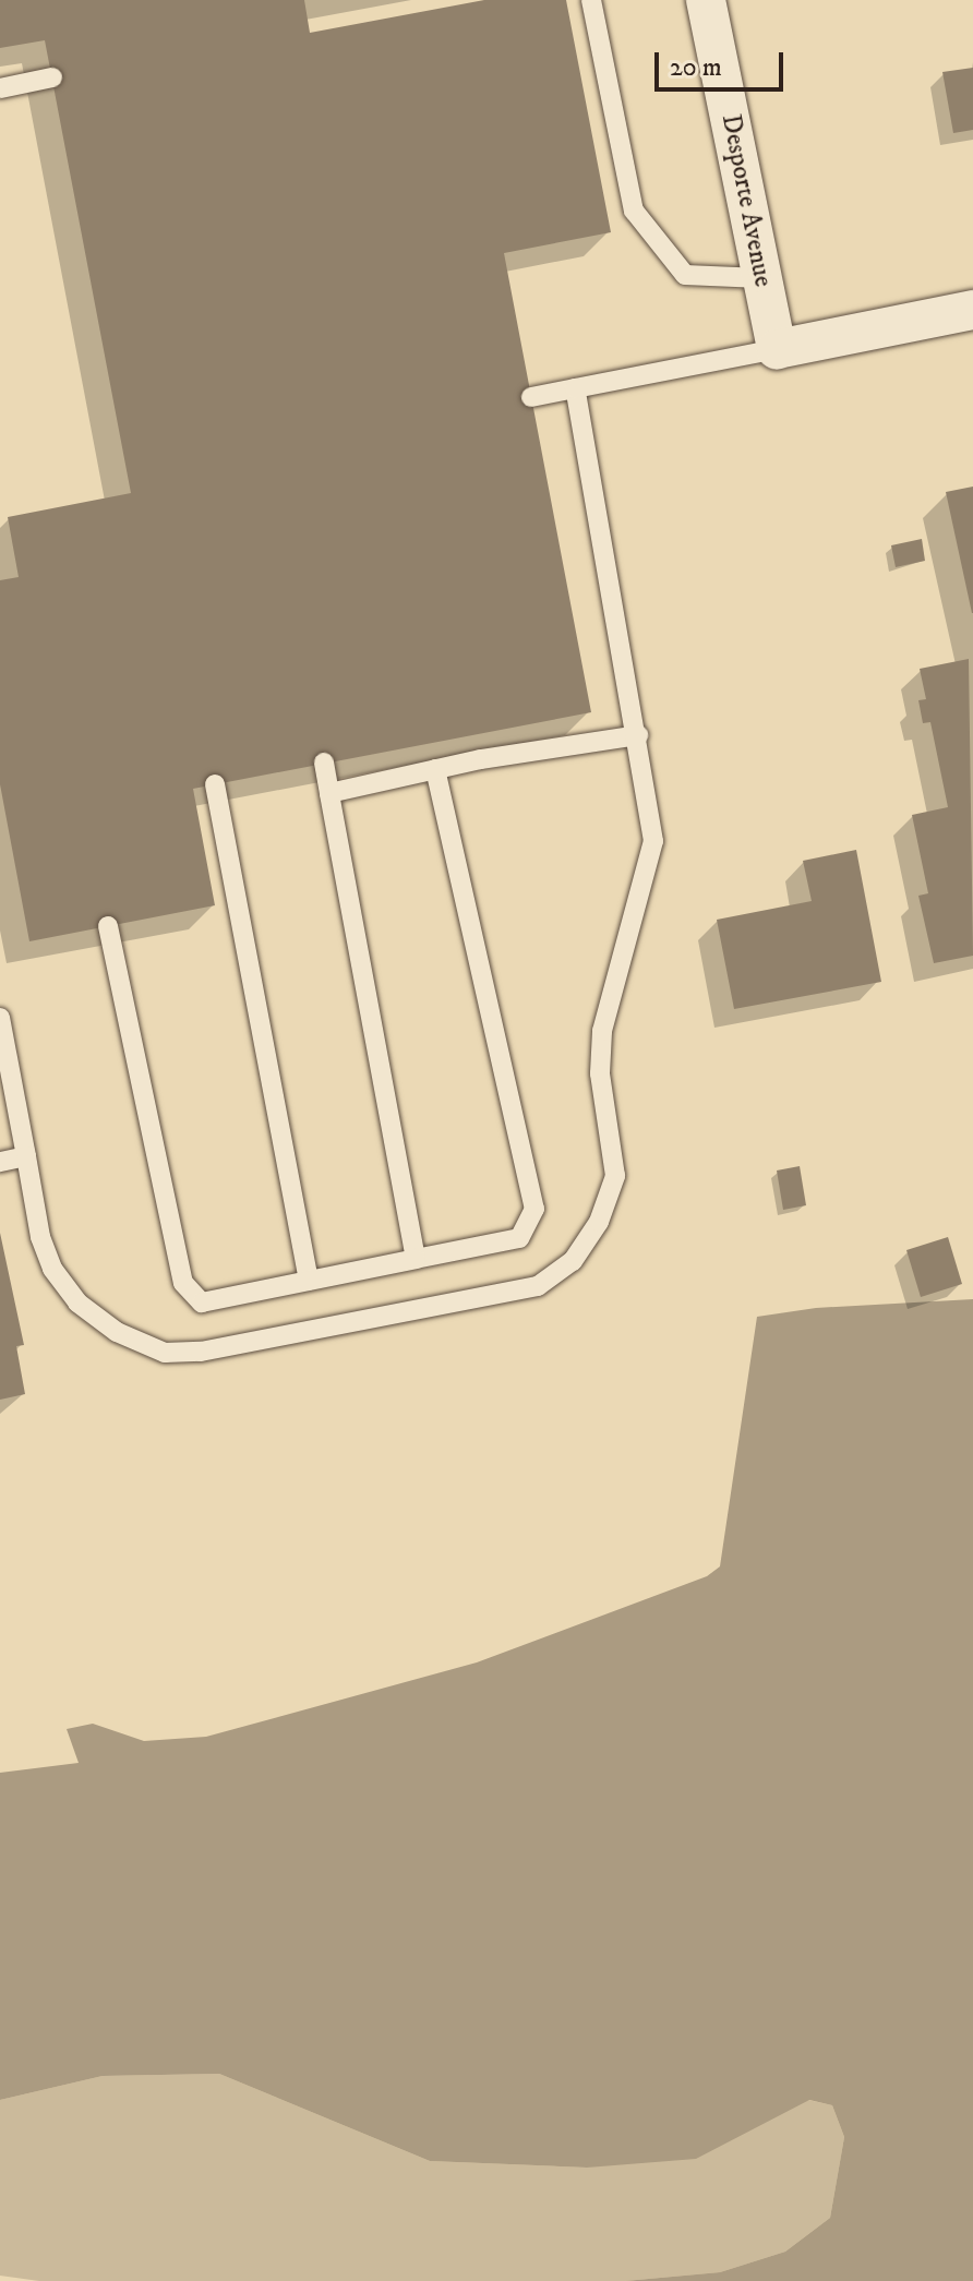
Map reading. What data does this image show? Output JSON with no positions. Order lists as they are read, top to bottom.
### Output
{
  "streets": {
    "street": ["Desporte Avenue"]
  },
  "scale_bar": "20 m"
}
